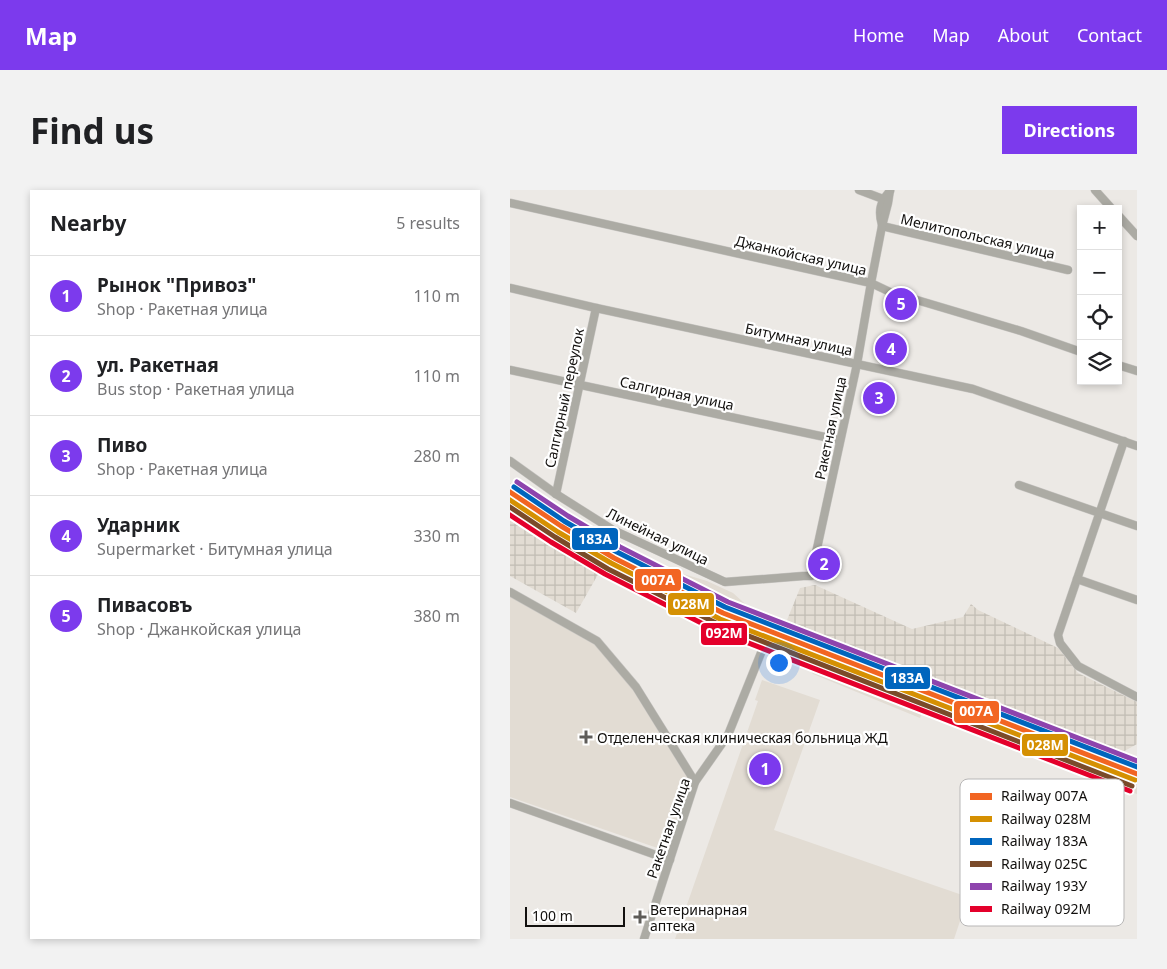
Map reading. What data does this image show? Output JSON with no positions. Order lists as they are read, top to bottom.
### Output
{
  "streets": {
    "street": [
      "Мелитопольская улица",
      "Джанкойская улица",
      "Битумная улица",
      "Салгирная улица",
      "Салгирный переулок",
      "Ракетная улица",
      "Линейная улица"
    ]
  },
  "crossings": [
    ["Мелитопольская улица", "Ракетная улица"],
    ["Джанкойская улица", "Ракетная улица"],
    ["Битумная улица", "Салгирный переулок"],
    ["Битумная улица", "Ракетная улица"],
    ["Салгирная улица", "Салгирный переулок"],
    ["Салгирная улица", "Ракетная улица"],
    ["Салгирный переулок", "Линейная улица"],
    ["Ракетная улица", "Линейная улица"]
  ],
  "places": {
    "health": ["Отделенческая клиническая больница ЖД", "Ветеринарная аптека"]
  },
  "lines": [
    "rail line 193У",
    "rail line 183А",
    "rail line 007А",
    "rail line 028М",
    "rail line 025С",
    "rail line 092М"
  ],
  "legend": [
    "Railway 007А",
    "Railway 028М",
    "Railway 183А",
    "Railway 025С",
    "Railway 193У",
    "Railway 092М"
  ],
  "scale_bar": "100 m",
  "page": {
    "header": "Map",
    "nav": [
      "Home",
      "Map",
      "About",
      "Contact"
    ],
    "buttons": "Directions",
    "title": "Find us",
    "heading": ["Nearby", "5 results"],
    "map_buttons": ["+", "−"],
    "list": [
      {
        "mark": "1",
        "name": "Рынок \"Привоз\"",
        "note": "Shop · Ракетная улица",
        "value": "110 m"
      },
      {
        "mark": "2",
        "name": "ул. Ракетная",
        "note": "Bus stop · Ракетная улица",
        "value": "110 m"
      },
      {
        "mark": "3",
        "name": "Пиво",
        "note": "Shop · Ракетная улица",
        "value": "280 m"
      },
      {
        "mark": "4",
        "name": "Ударник",
        "note": "Supermarket · Битумная улица",
        "value": "330 m"
      },
      {
        "mark": "5",
        "name": "Пивасовъ",
        "note": "Shop · Джанкойская улица",
        "value": "380 m"
      }
    ],
    "pins": [
      "5",
      "4",
      "3",
      "2",
      "1"
    ],
    "scale": "100 m"
  }
}
